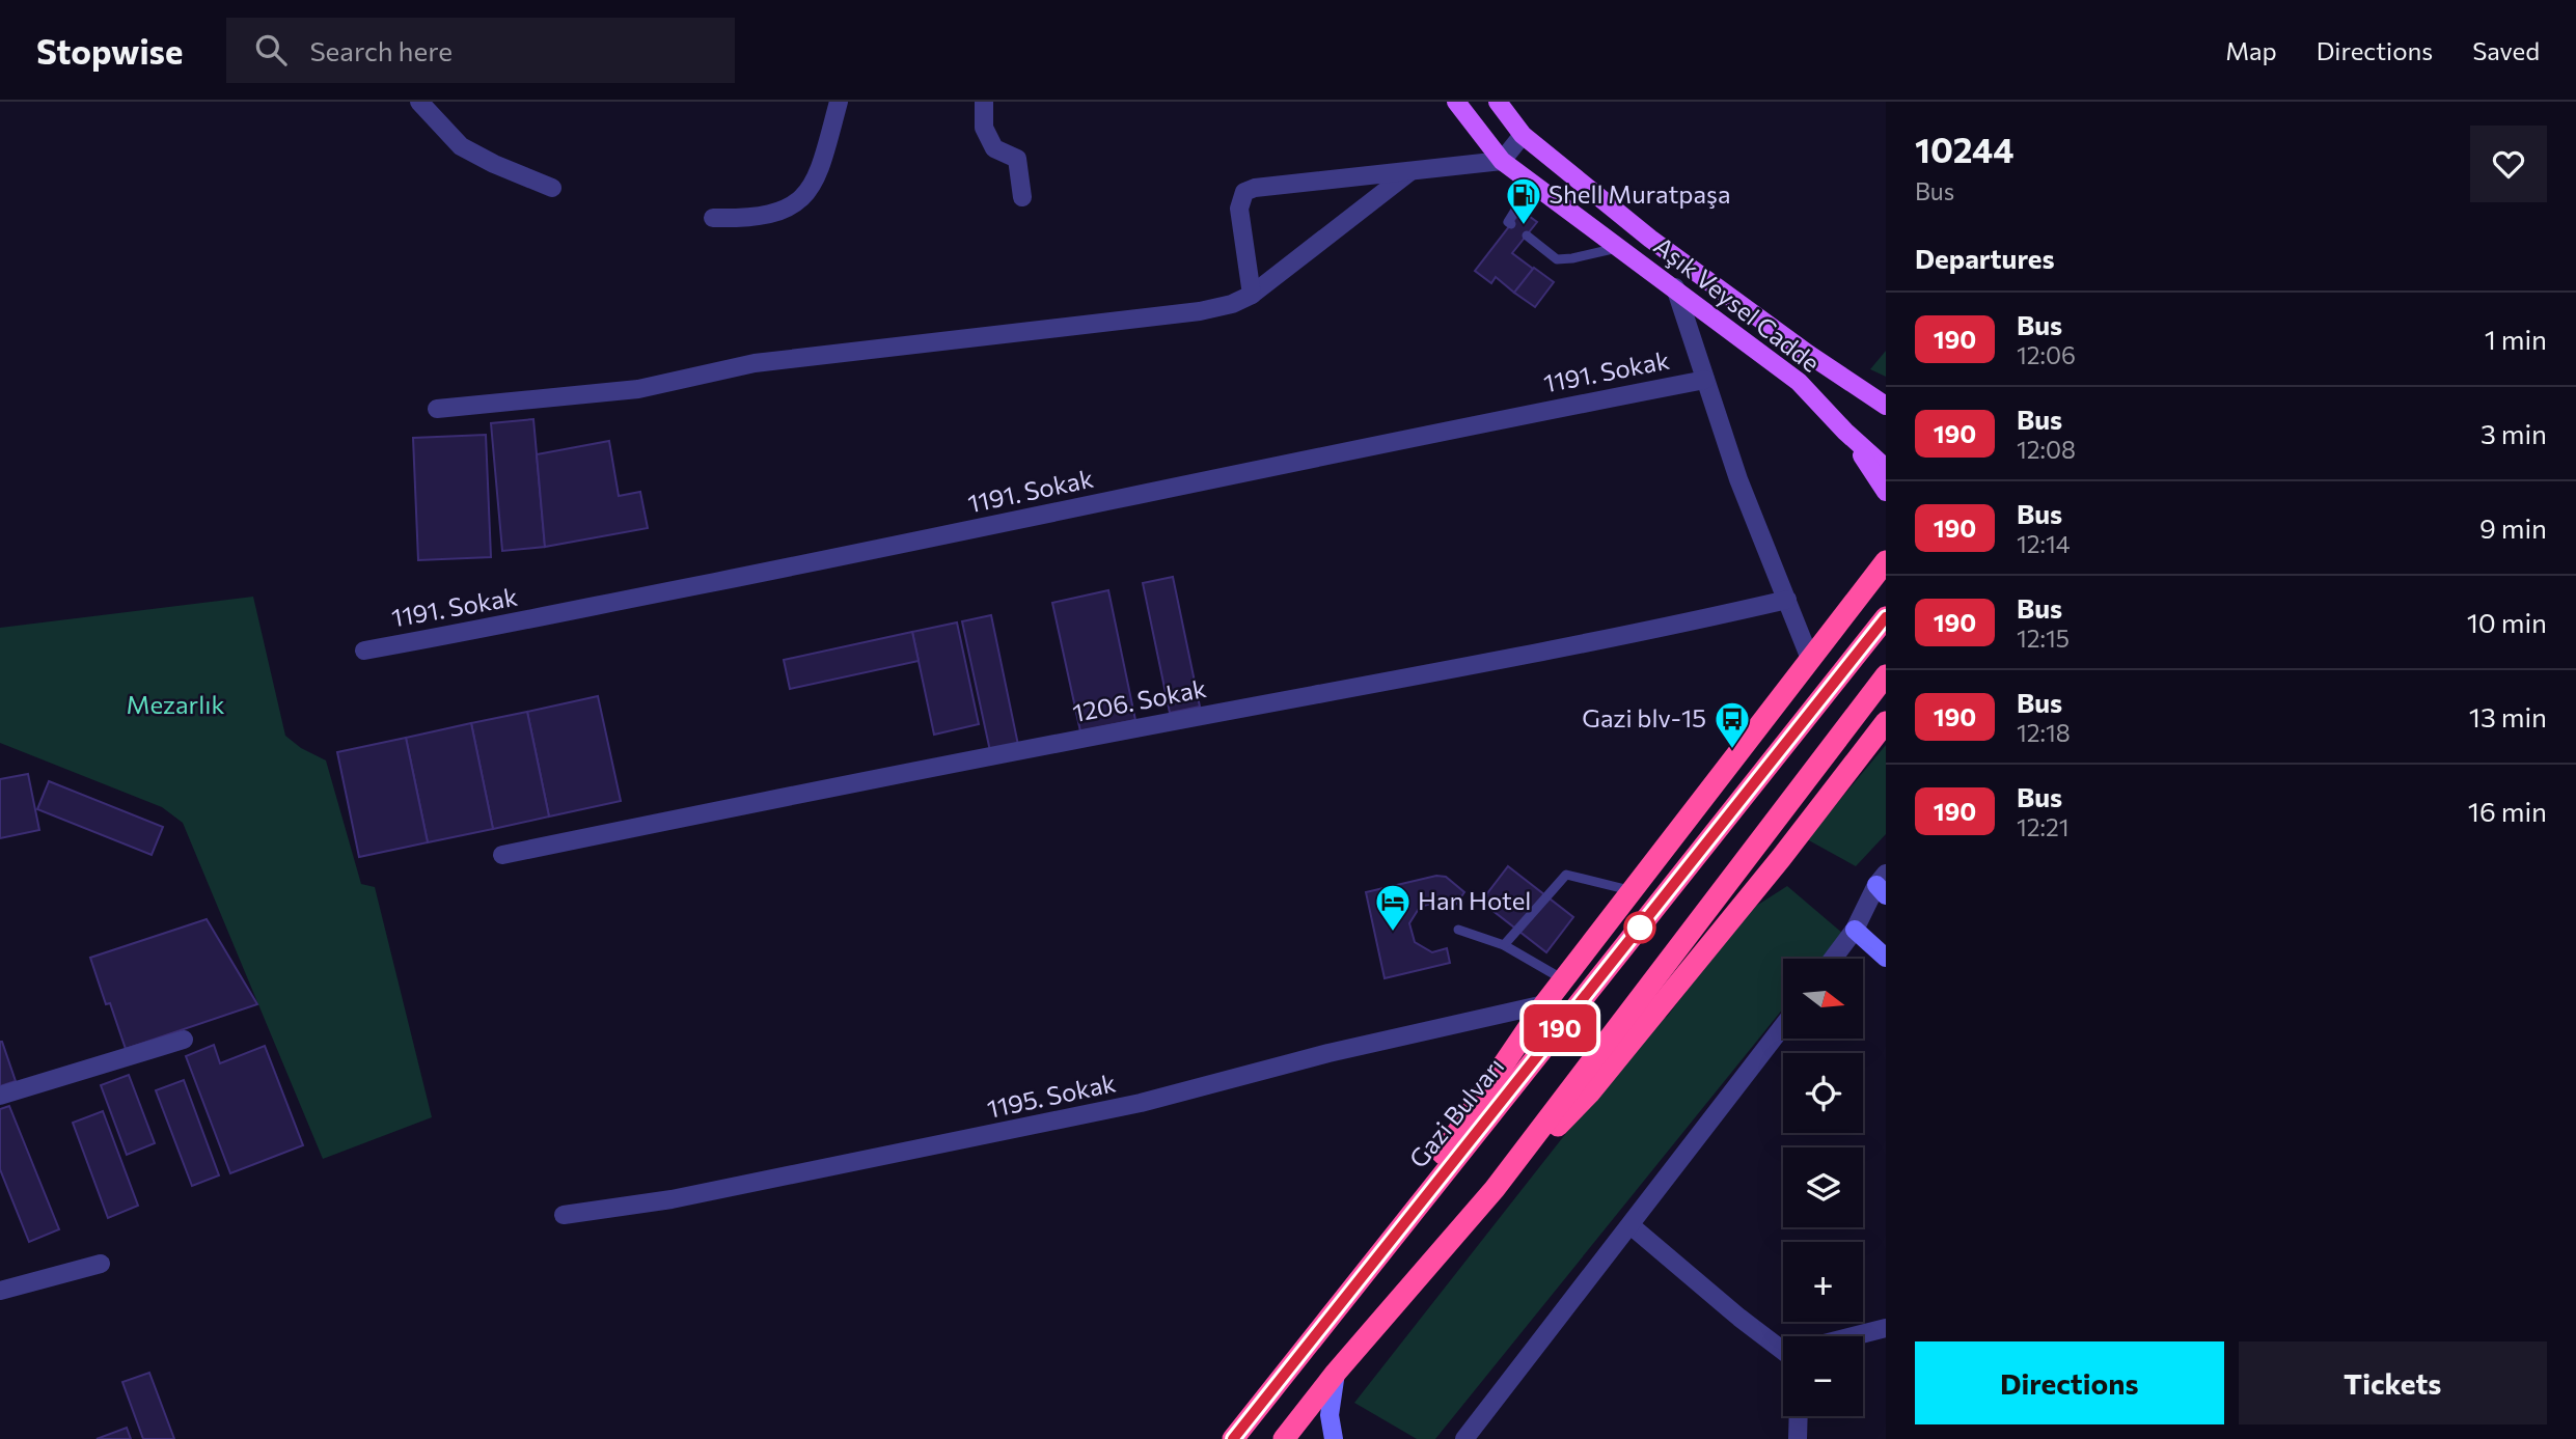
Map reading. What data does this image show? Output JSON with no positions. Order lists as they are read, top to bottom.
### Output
{
  "streets": {
    "highway": ["Gazi Bulvarı"],
    "main road": ["Aşık Veysel Cadde"],
    "street": ["1191. Sokak", "1206. Sokak", "1195. Sokak"]
  },
  "parks": ["Mezarlık"],
  "places": {
    "fuel station": ["Shell Muratpaşa"],
    "bus stop": ["Gazi blv-15"],
    "hotel": ["Han Hotel"]
  },
  "lines": ["bus line 190"],
  "north": "right",
  "page": {
    "header": "Stopwise",
    "search": "Search here",
    "nav": ["Map", "Directions", "Saved"],
    "on_map": "190",
    "heading": [
      ["10244", "Bus"],
      "Departures"
    ],
    "list": [
      {
        "mark": "190",
        "name": "Bus",
        "note": "12:06",
        "value": "1 min"
      },
      {
        "mark": "190",
        "name": "Bus",
        "note": "12:08",
        "value": "3 min"
      },
      {
        "mark": "190",
        "name": "Bus",
        "note": "12:14",
        "value": "9 min"
      },
      {
        "mark": "190",
        "name": "Bus",
        "note": "12:15",
        "value": "10 min"
      },
      {
        "mark": "190",
        "name": "Bus",
        "note": "12:18",
        "value": "13 min"
      },
      {
        "mark": "190",
        "name": "Bus",
        "note": "12:21",
        "value": "16 min"
      }
    ],
    "map_buttons": ["+", "−"],
    "buttons": ["Directions", "Tickets"]
  }
}
